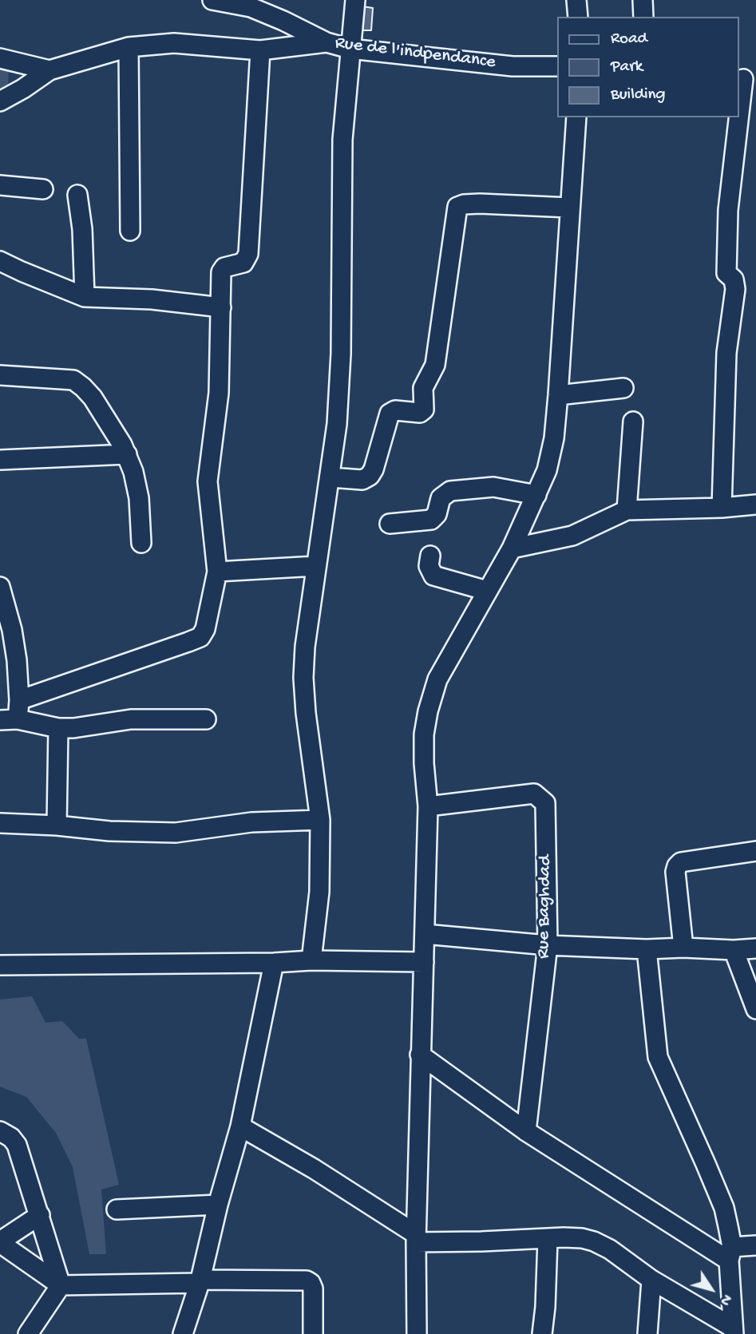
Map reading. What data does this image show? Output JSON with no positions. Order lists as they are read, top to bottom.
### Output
{
  "streets": {
    "street": ["Rue de l'indpendance", "Rue Baghdad"]
  },
  "legend": ["Road", "Park", "Building"],
  "north": "bottom right"
}
